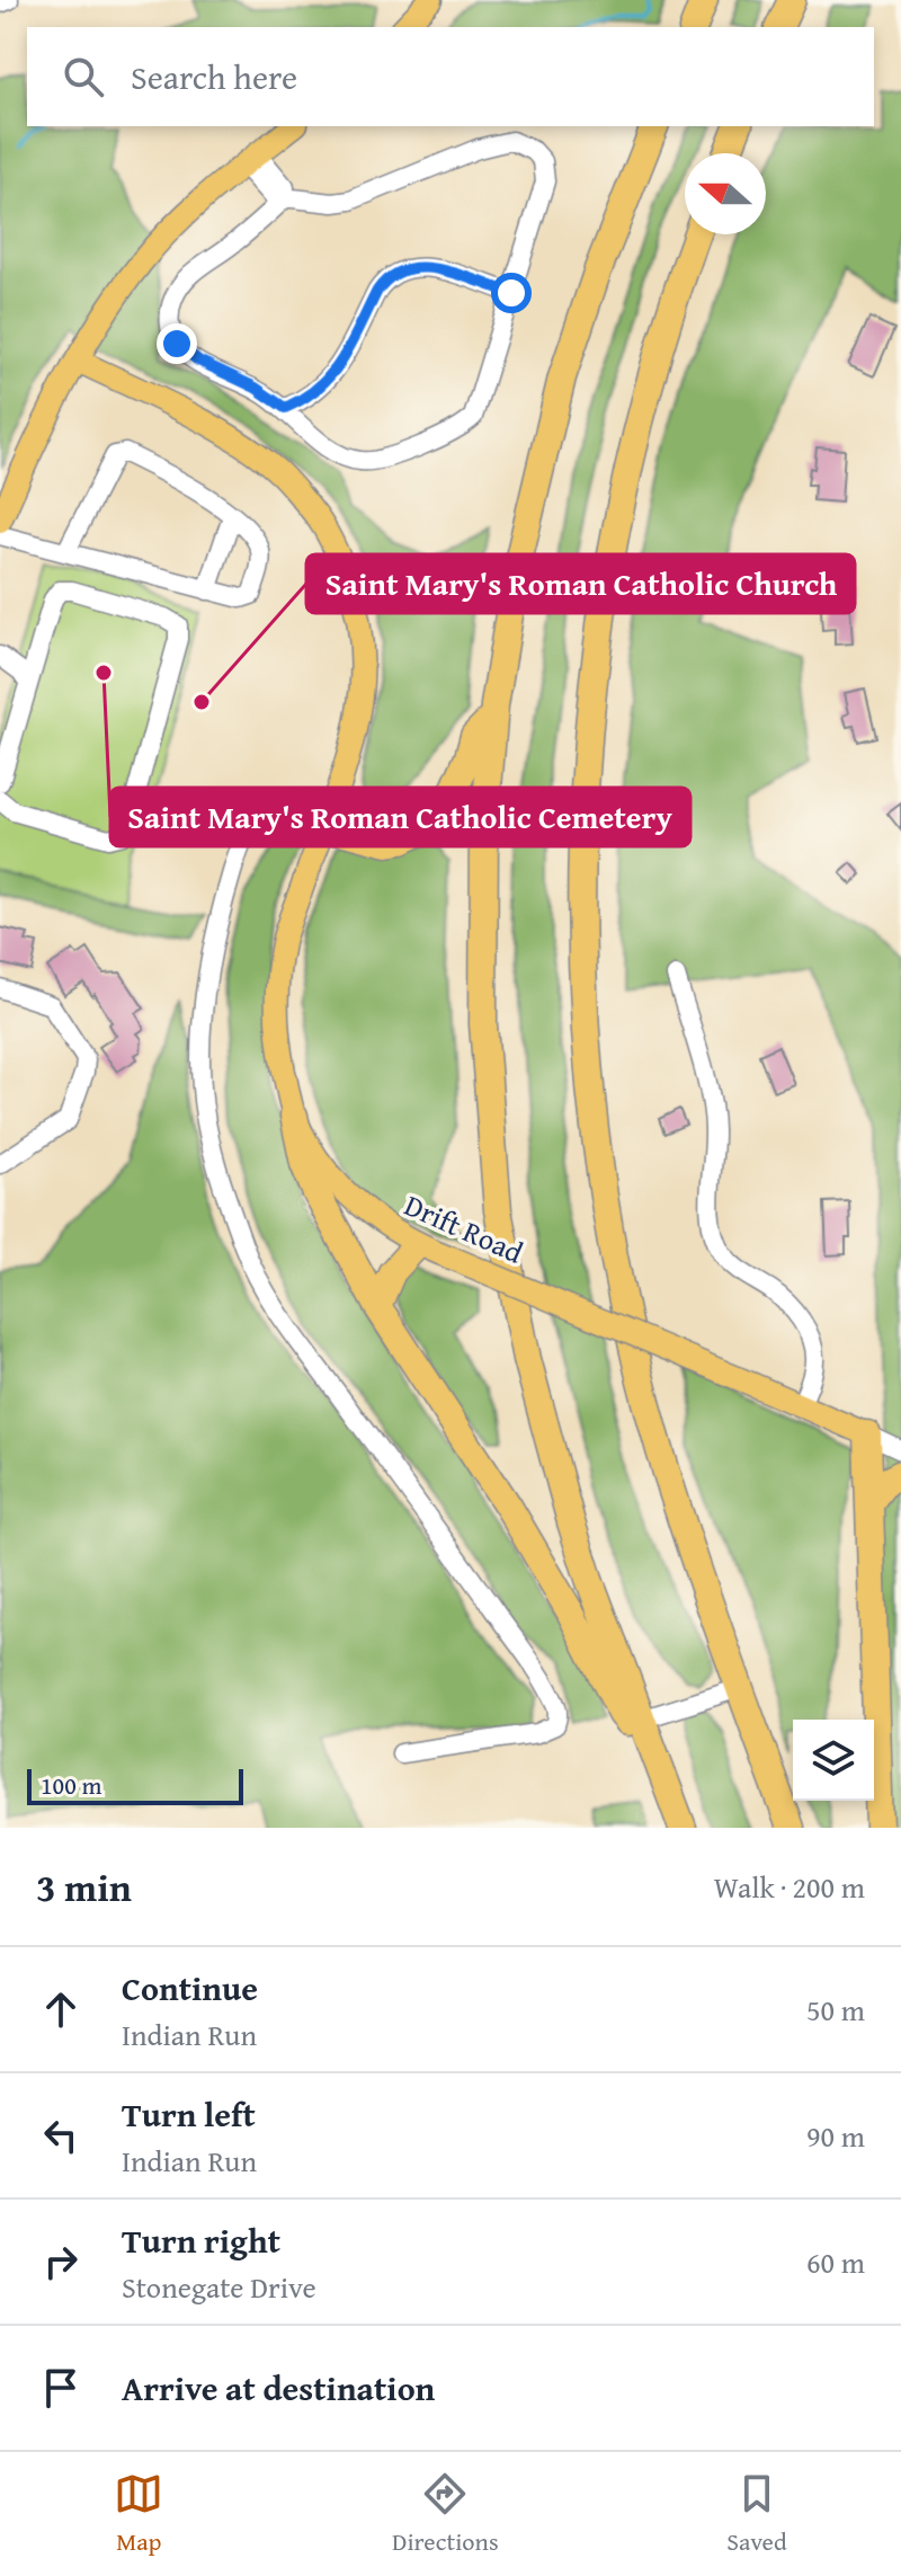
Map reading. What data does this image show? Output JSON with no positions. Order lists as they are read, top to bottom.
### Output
{
  "streets": {
    "main road": ["Drift Road"]
  },
  "places": ["Saint Mary's Roman Catholic Cemetery", "Saint Mary's Roman Catholic Church"],
  "scale_bar": "100 m",
  "north": "left",
  "page": {
    "search": "Search here",
    "scale": "100 m",
    "heading": ["3 min", "Walk · 200 m"],
    "list": [
      ["Continue", "Indian Run", "50 m"],
      ["Turn left", "Indian Run", "90 m"],
      ["Turn right", "Stonegate Drive", "60 m"],
      "Arrive at destination"
    ],
    "nav": ["Map", "Directions", "Saved"]
  }
}
